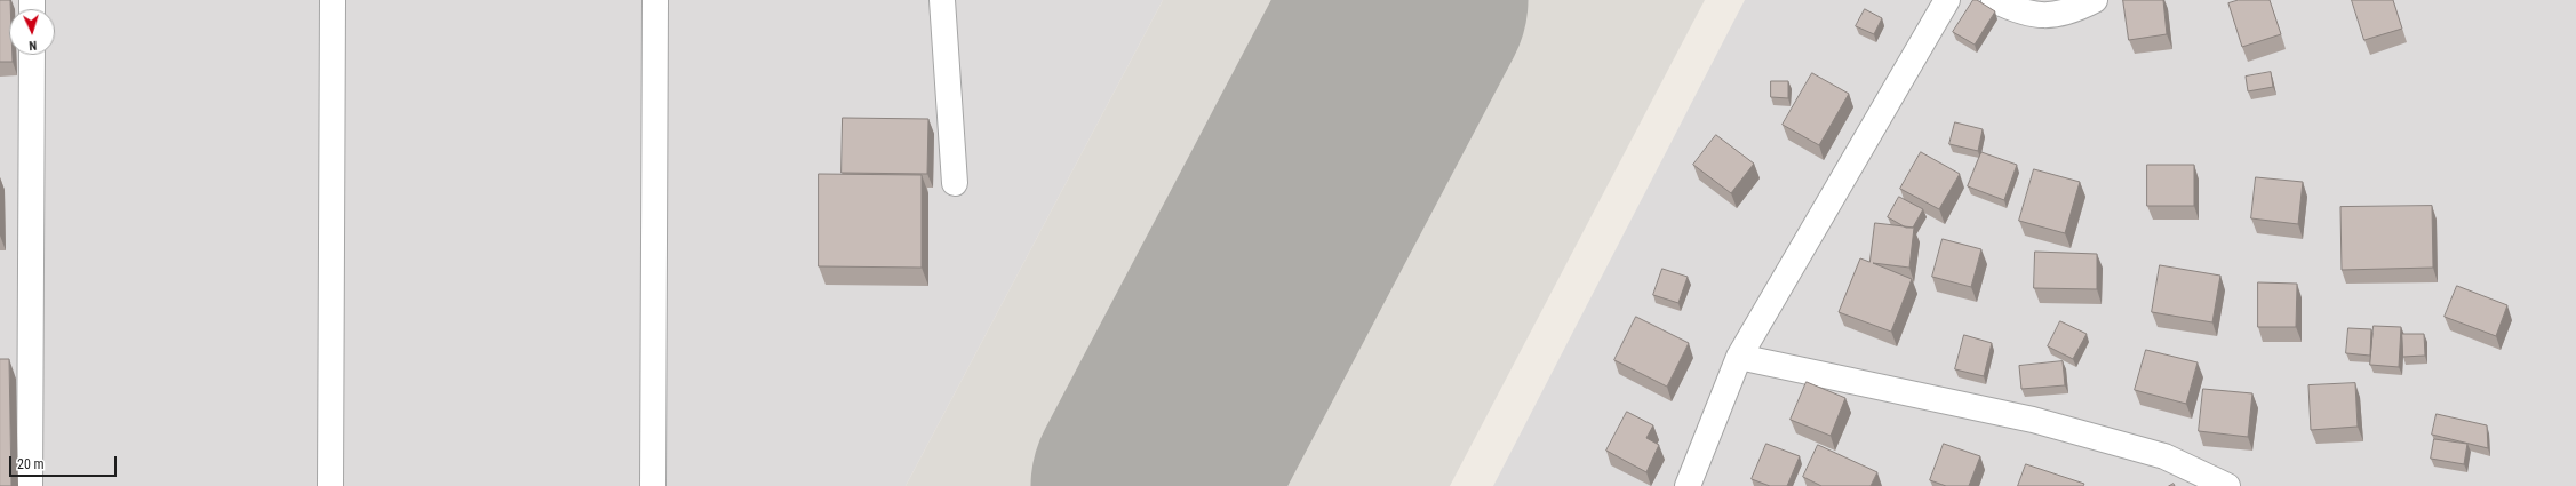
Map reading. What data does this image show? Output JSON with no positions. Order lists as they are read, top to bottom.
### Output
{
  "scale_bar": "20 m",
  "north": "bottom"
}
